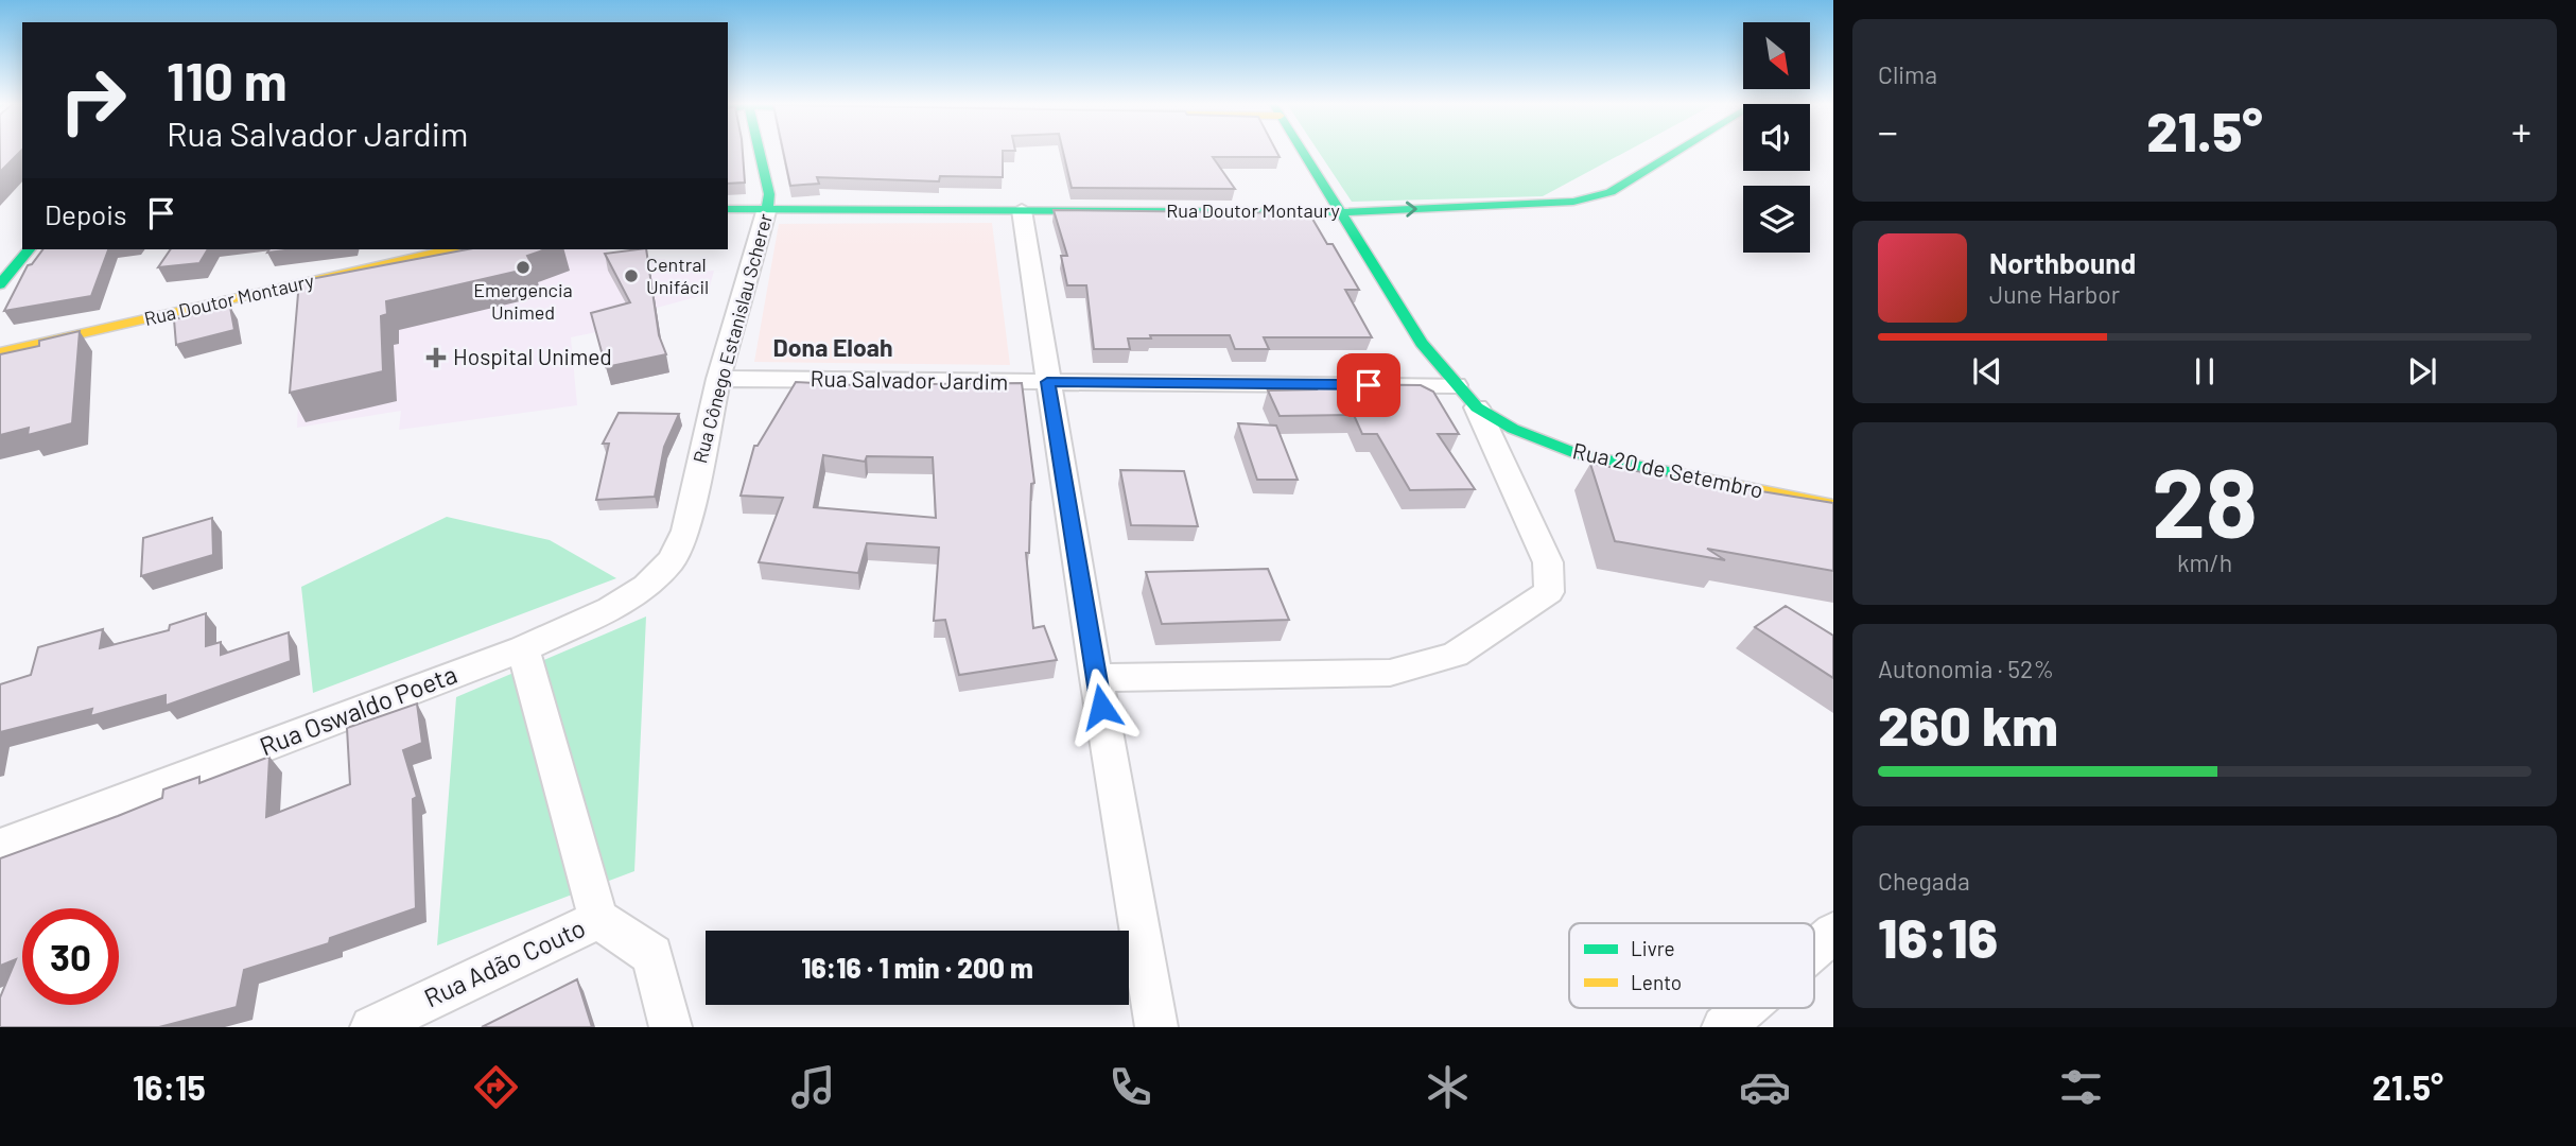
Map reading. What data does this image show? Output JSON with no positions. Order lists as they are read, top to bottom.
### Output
{
  "streets": {
    "main road": ["Rua Doutor Montaury", "Rua Cônego Estanislau Scherer", "Rua 20 de Setembro"],
    "street": ["Rua Salvador Jardim", "Rua Oswaldo Poeta", "Rua Adão Couto"]
  },
  "crossings": [
    ["Rua Doutor Montaury", "Rua Cônego Estanislau Scherer"],
    ["Rua Doutor Montaury", "Rua 20 de Setembro"],
    ["Rua Cônego Estanislau Scherer", "Rua Salvador Jardim"],
    ["Rua Cônego Estanislau Scherer", "Rua Oswaldo Poeta"],
    ["Rua Salvador Jardim", "Rua 20 de Setembro"]
  ],
  "districts": ["Dona Eloah"],
  "places": {
    "other": ["Emergencia Unimed", "Central Unifácil"],
    "health": ["Hospital Unimed"]
  },
  "legend": ["Livre", "Lento"],
  "north": "bottom right",
  "page": {
    "tile": [
      "Clima",
      ["28", "km/h"],
      ["Autonomia · 52%", "260 km"],
      ["Chegada", "16:16"]
    ],
    "turn": ["110 m", "Rua Salvador Jardim"],
    "heat": ["−", "21.5°", "+"],
    "then": "Depois",
    "song": ["Northbound", "June Harbor"],
    "limit": "30",
    "trip": "16:16 · 1 min · 200 m",
    "tabs": ["16:15", "21.5°"]
  }
}
